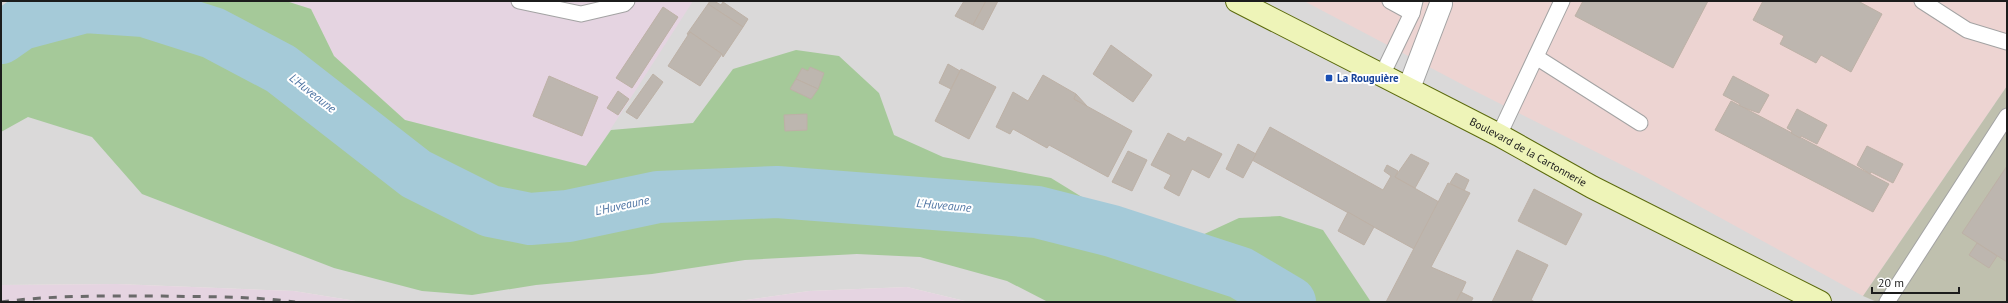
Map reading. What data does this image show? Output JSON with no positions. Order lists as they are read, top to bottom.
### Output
{
  "streets": {
    "main road": ["Boulevard de la Cartonnerie"]
  },
  "water": ["L'Huveaune"],
  "places": {
    "transit": ["La Rouguière"]
  },
  "scale_bar": "20 m"
}
